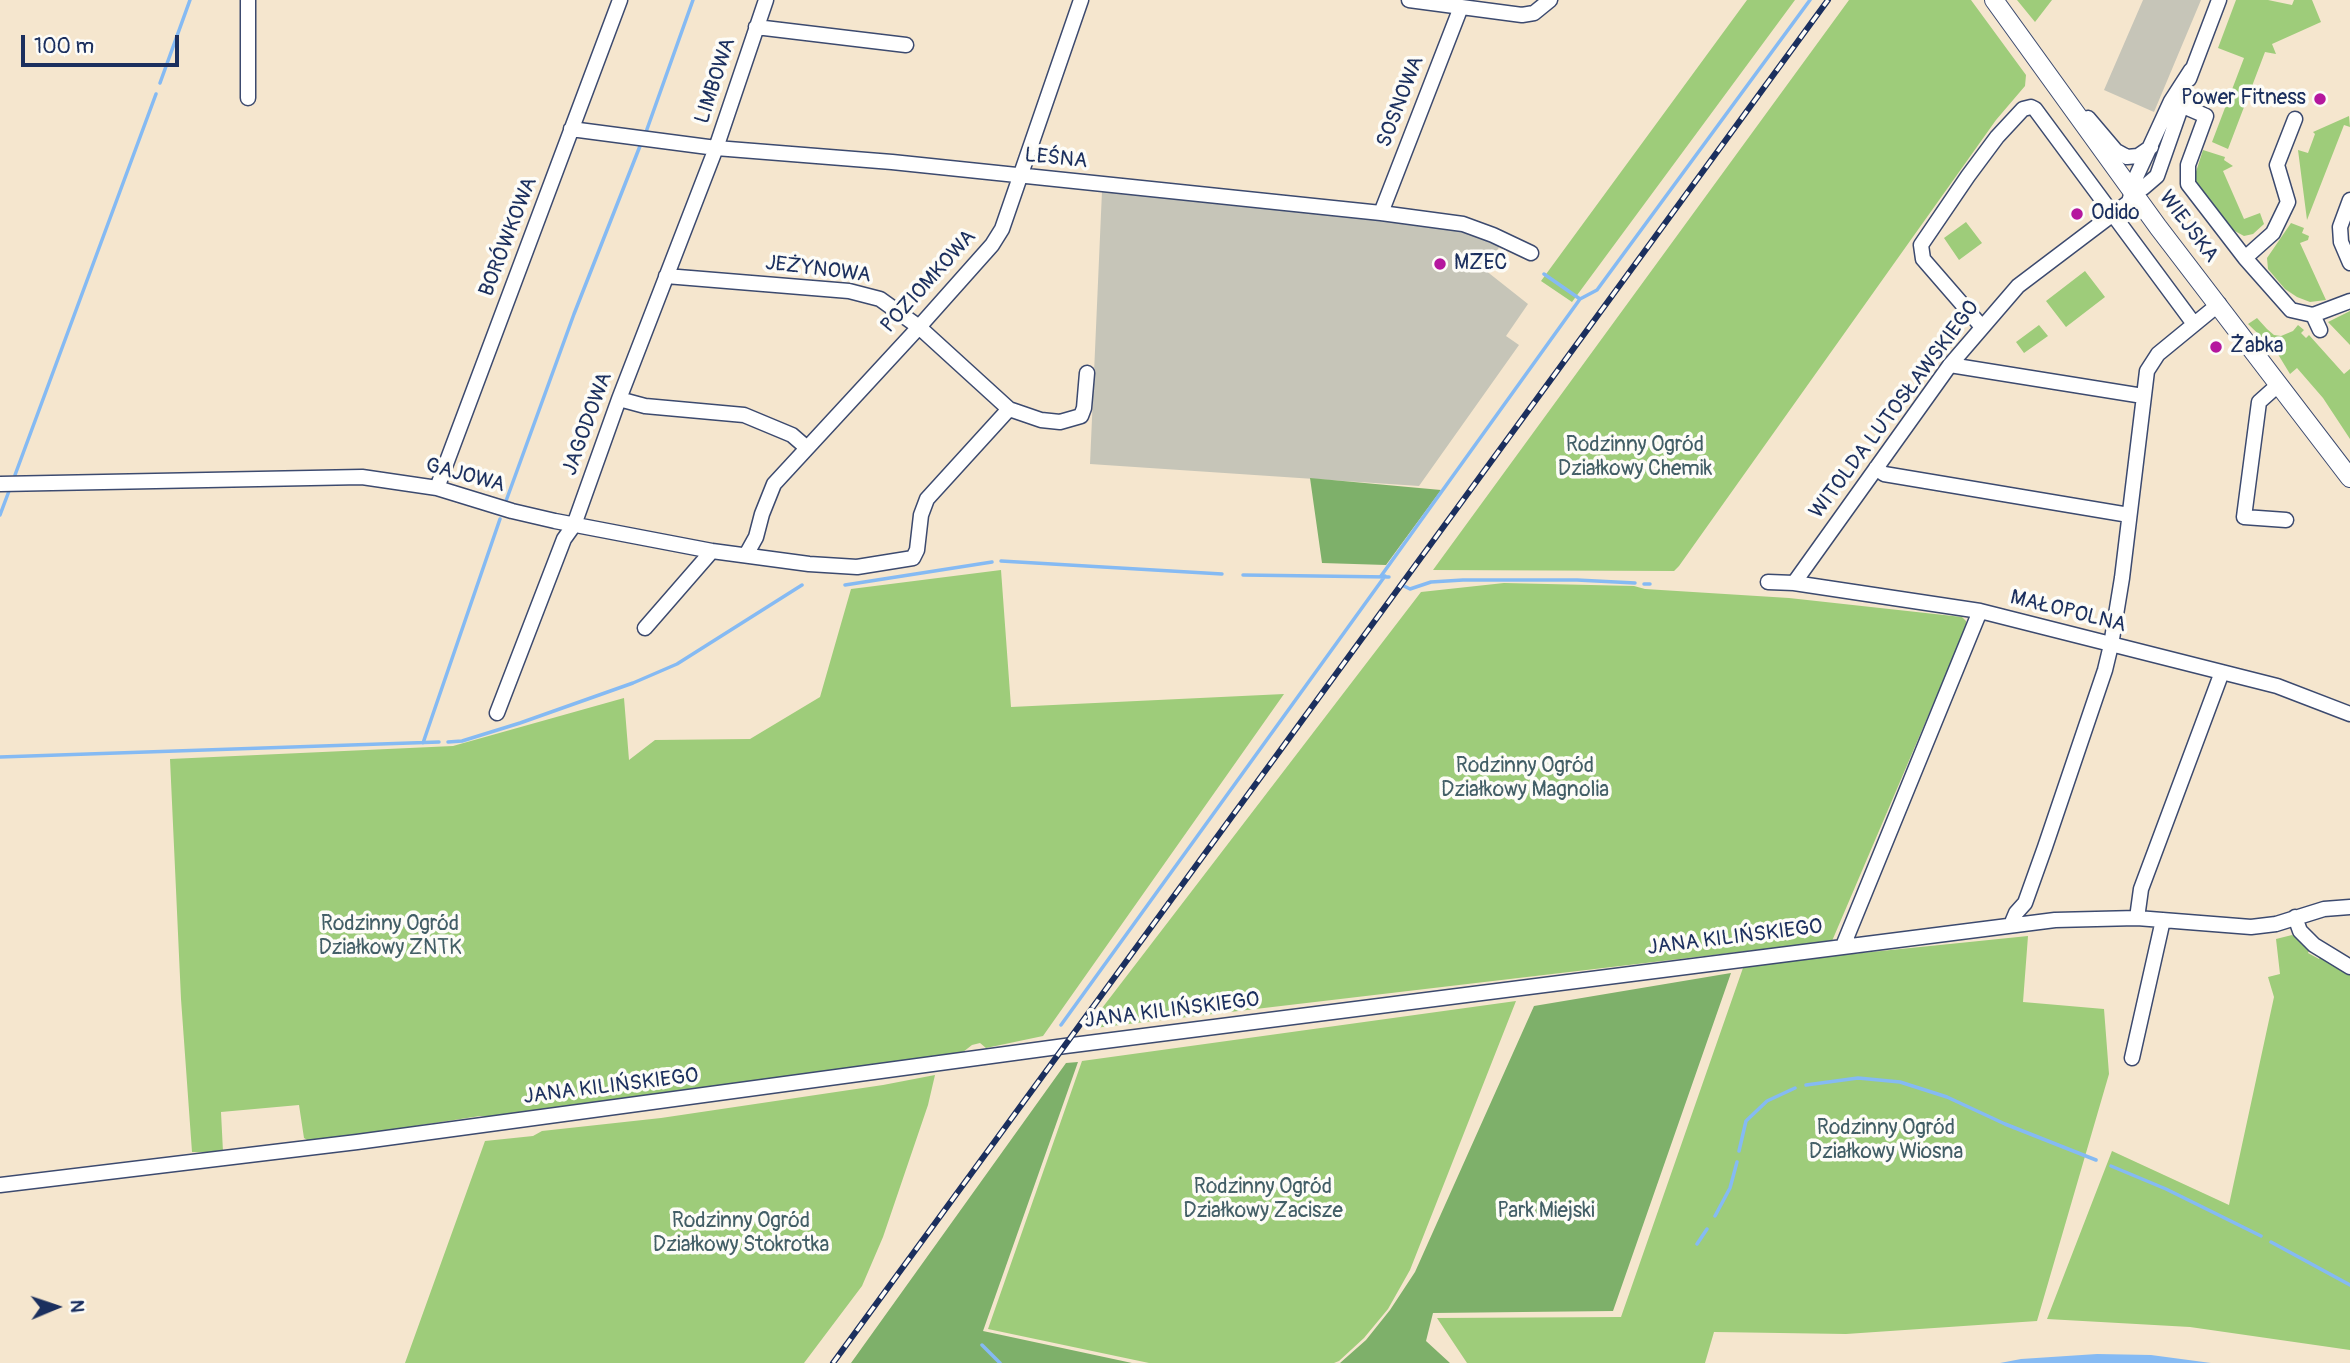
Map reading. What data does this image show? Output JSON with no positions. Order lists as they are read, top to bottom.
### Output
{
  "streets": {
    "main road": ["WIEJSKA"],
    "street": [
      "LIMBOWA",
      "SOSNOWA",
      "LEŚNA",
      "BORÓWKOWA",
      "JEŻYNOWA",
      "POZIOMKOWA",
      "WITOLDA LUTOSŁAWSKIEGO",
      "JAGODOWA",
      "GAJOWA",
      "MAŁOPOLNA",
      "JANA KILIŃSKIEGO"
    ]
  },
  "crossings": [
    ["LIMBOWA", "LEŚNA"],
    ["LIMBOWA", "JAGODOWA"],
    ["SOSNOWA", "LEŚNA"],
    ["LEŚNA", "BORÓWKOWA"],
    ["LEŚNA", "POZIOMKOWA"],
    ["LEŚNA", "JAGODOWA"],
    ["WIEJSKA", "WITOLDA LUTOSŁAWSKIEGO"],
    ["BORÓWKOWA", "GAJOWA"],
    ["JEŻYNOWA", "POZIOMKOWA"],
    ["JEŻYNOWA", "JAGODOWA"],
    ["JEŻYNOWA", "GAJOWA"],
    ["POZIOMKOWA", "GAJOWA"],
    ["WITOLDA LUTOSŁAWSKIEGO", "MAŁOPOLNA"],
    ["JAGODOWA", "GAJOWA"]
  ],
  "parks": [
    "Rodzinny Ogród Działkowy Chemik",
    "Rodzinny Ogród Działkowy Magnolia",
    "Rodzinny Ogród Działkowy ZNTK",
    "Rodzinny Ogród Działkowy Wiosna",
    "Rodzinny Ogród Działkowy Zacisze",
    "Park Miejski",
    "Rodzinny Ogród Działkowy Stokrotka"
  ],
  "places": [
    "Power Fitness",
    "Odido",
    "MZEC",
    "Żabka"
  ],
  "scale_bar": "100 m",
  "north": "right"
}
